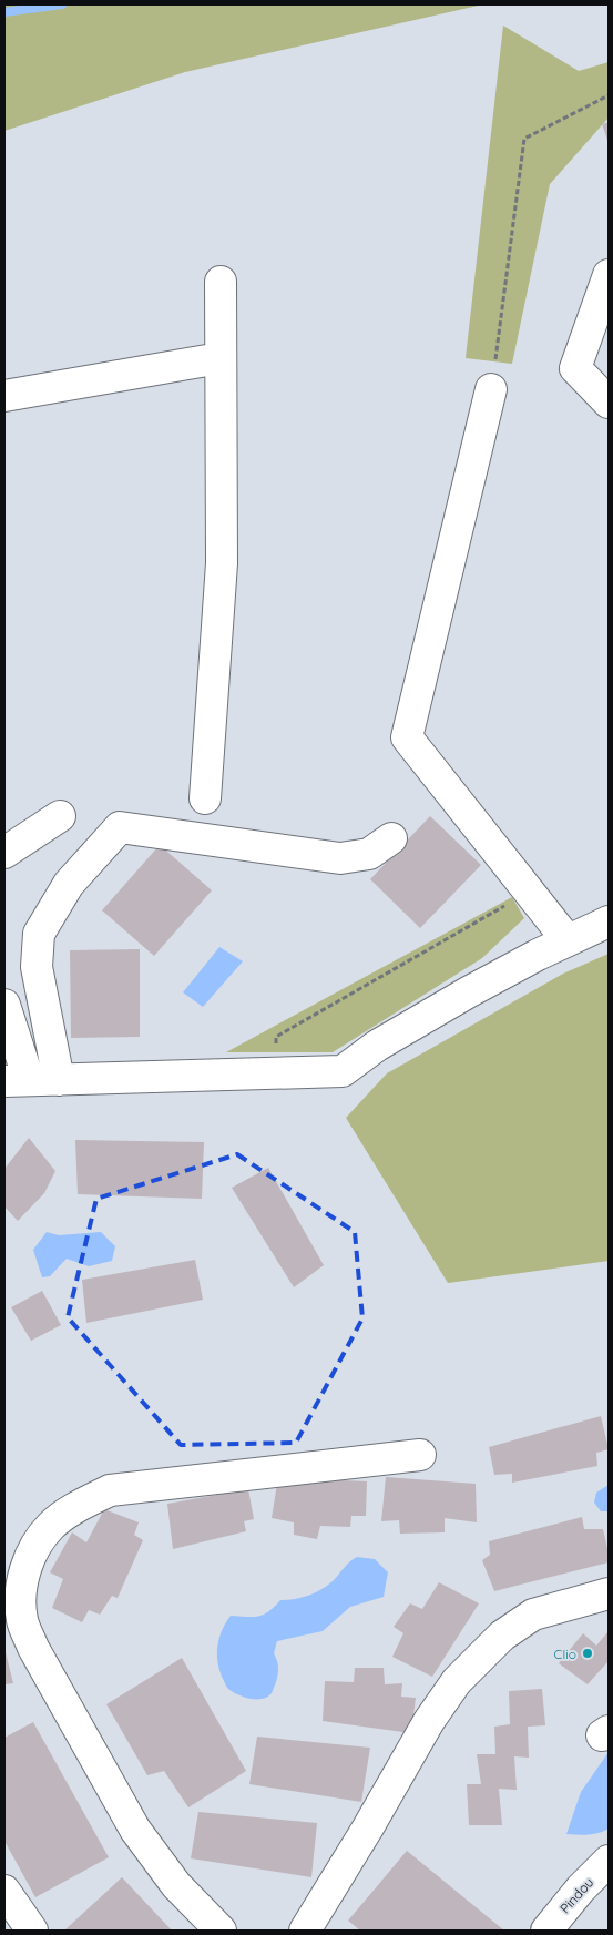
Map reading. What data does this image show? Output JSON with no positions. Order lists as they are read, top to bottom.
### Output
{
  "streets": {
    "street": ["Pindou"]
  },
  "places": ["Clio"]
}
